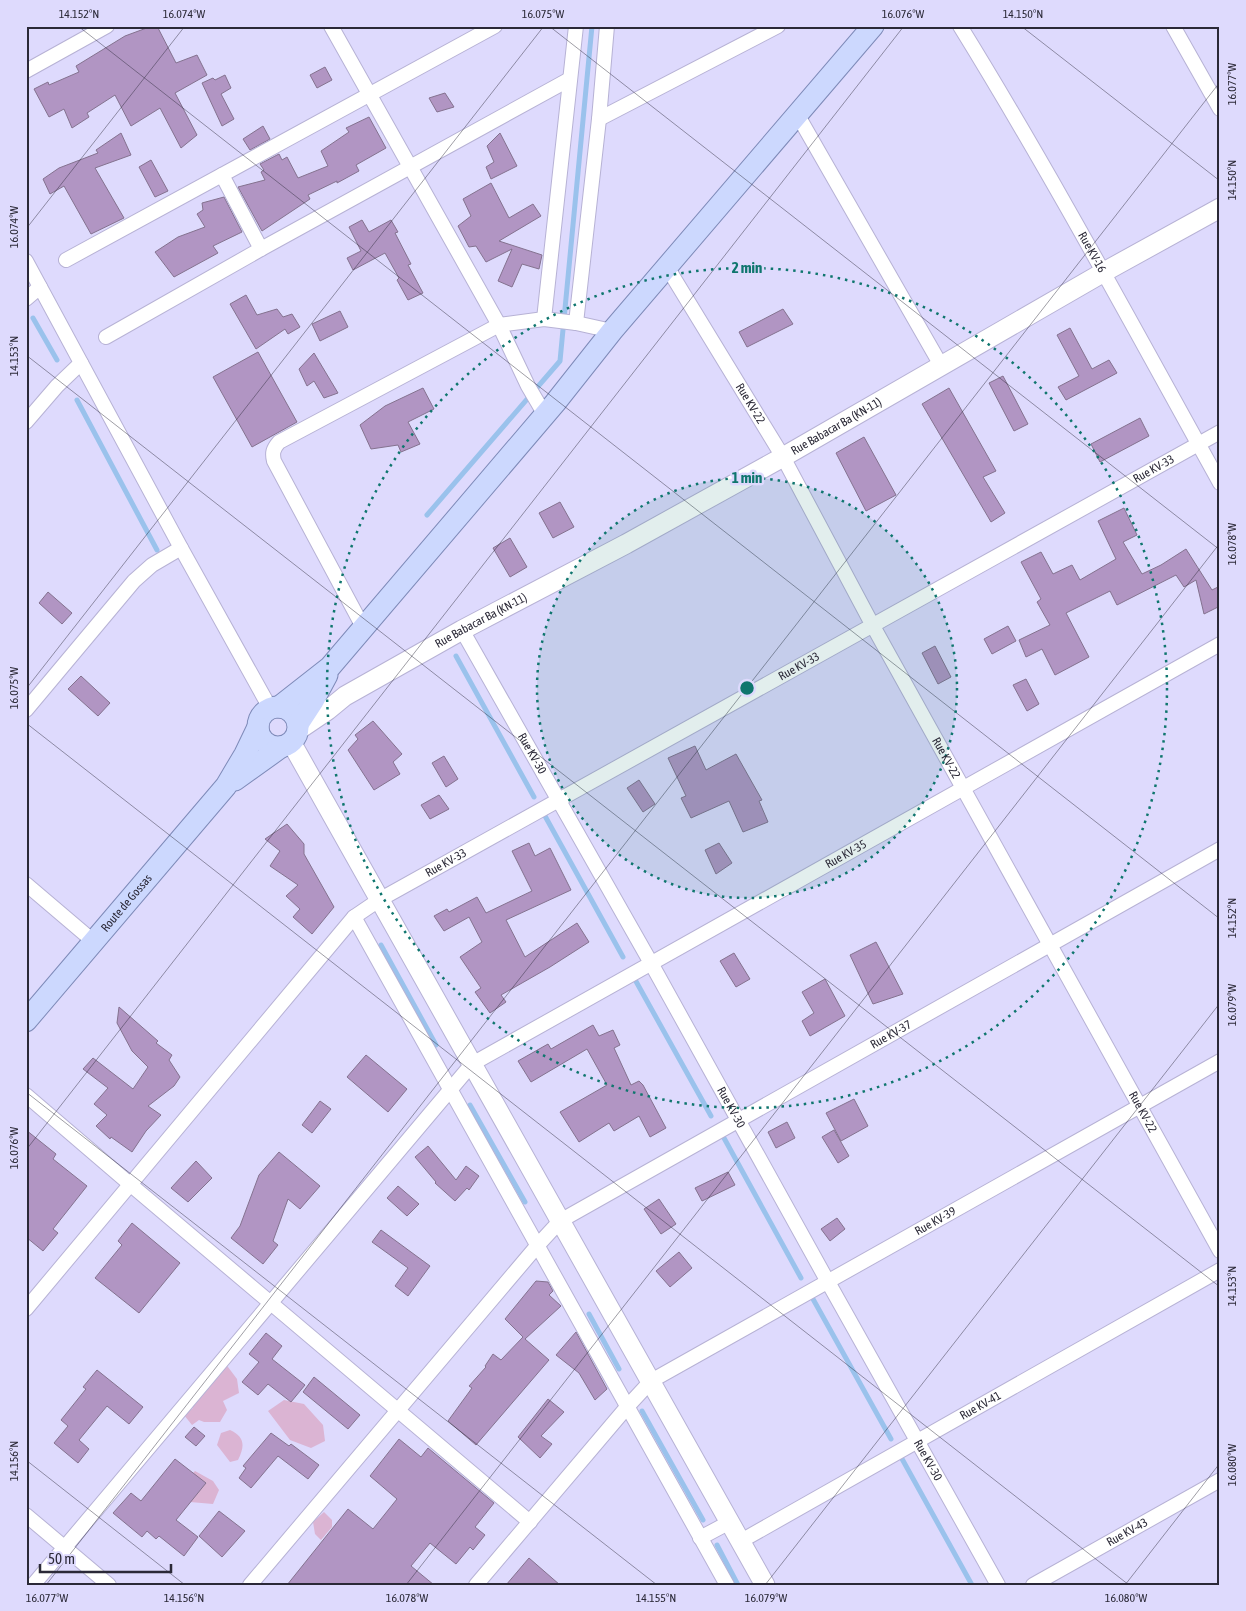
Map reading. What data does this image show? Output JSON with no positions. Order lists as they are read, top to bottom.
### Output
{
  "streets": {
    "main road": ["Route de Gossas"],
    "street": [
      "Rue KV-16",
      "Rue KV-22",
      "Rue Babacar Ba (KN-11)",
      "Rue KV-33",
      "Rue KV-30",
      "Rue KV-35",
      "Rue KV-37",
      "Rue KV-39",
      "Rue KV-41",
      "Rue KV-43"
    ]
  },
  "crossings": [
    ["Rue KV-16", "Rue Babacar Ba (KN-11)"],
    ["Rue KV-16", "Rue KV-33"],
    ["Rue KV-22", "Rue Babacar Ba (KN-11)"],
    ["Rue KV-22", "Rue KV-33"],
    ["Rue KV-22", "Rue KV-35"],
    ["Rue KV-22", "Rue KV-37"],
    ["Rue KV-22", "Rue KV-39"],
    ["Rue Babacar Ba (KN-11)", "Rue KV-30"],
    ["Rue KV-33", "Rue KV-30"],
    ["Rue KV-30", "Rue KV-35"],
    ["Rue KV-30", "Rue KV-37"],
    ["Rue KV-30", "Rue KV-39"],
    ["Rue KV-30", "Rue KV-41"]
  ],
  "scale_bar": "50 m",
  "coordinates": [
    "14.152°N",
    "16.074°W",
    "16.075°W",
    "16.076°W",
    "14.150°N",
    "16.077°W",
    "14.153°N",
    "16.078°W",
    "16.079°W",
    "14.156°N",
    "16.080°W",
    "14.155°N"
  ],
  "rings": ["2 min", "1 min"]
}
